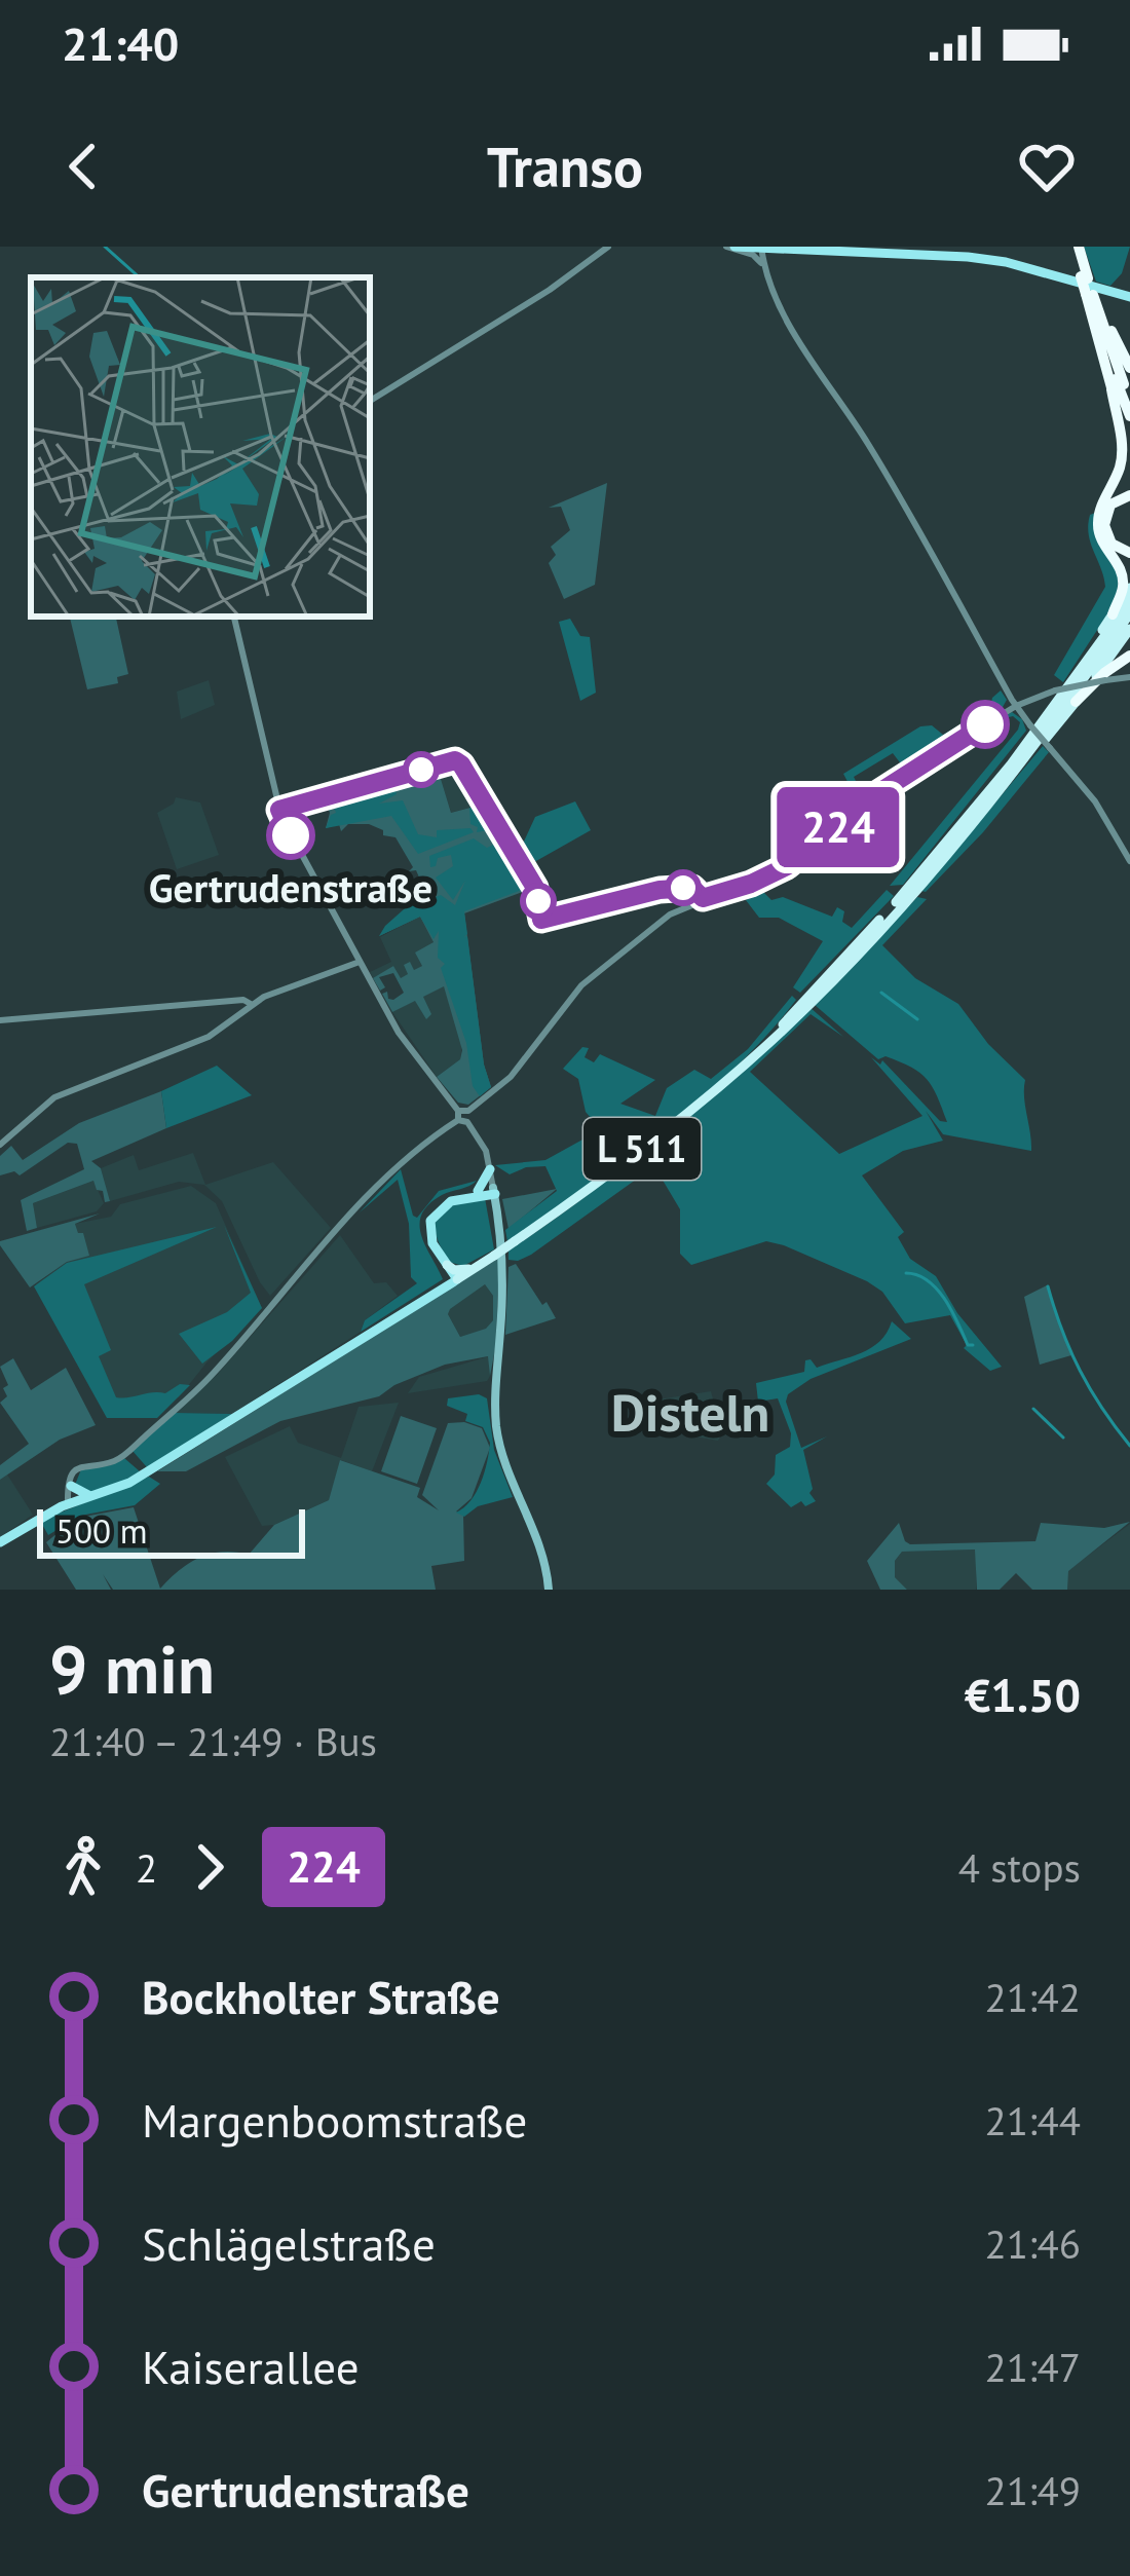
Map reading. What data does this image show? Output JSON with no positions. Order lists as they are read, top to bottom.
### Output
{
  "streets": {
    "highway": ["L 511"]
  },
  "districts": ["Disteln"],
  "places": ["Gertrudenstraße"],
  "lines": ["bus line 224"],
  "scale_bar": "500 m",
  "page": {
    "status": "21:40",
    "header": "Transo",
    "on_map": "224",
    "scale": "500 m",
    "heading": ["9 min", "21:40 – 21:49 · Bus", "€1.50"],
    "legs": ["2", "224", "4 stops"],
    "list": [
      {
        "name": "Bockholter Straße",
        "value": "21:42"
      },
      {
        "name": "Margenboomstraße",
        "value": "21:44"
      },
      {
        "name": "Schlägelstraße",
        "value": "21:46"
      },
      {
        "name": "Kaiserallee",
        "value": "21:47"
      },
      {
        "name": "Gertrudenstraße",
        "value": "21:49"
      }
    ]
  }
}
